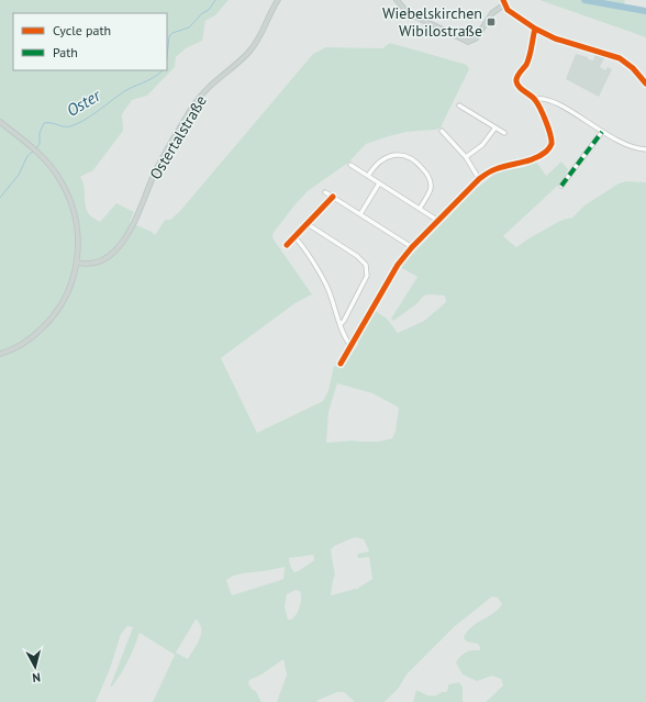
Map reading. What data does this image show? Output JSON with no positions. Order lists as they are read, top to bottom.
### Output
{
  "streets": {
    "main road": ["Ostertalstraße"]
  },
  "water": ["Oster"],
  "places": {
    "transit": ["Wiebelskirchen Wibilostraße"]
  },
  "legend": ["Cycle path", "Path"],
  "north": "bottom"
}
